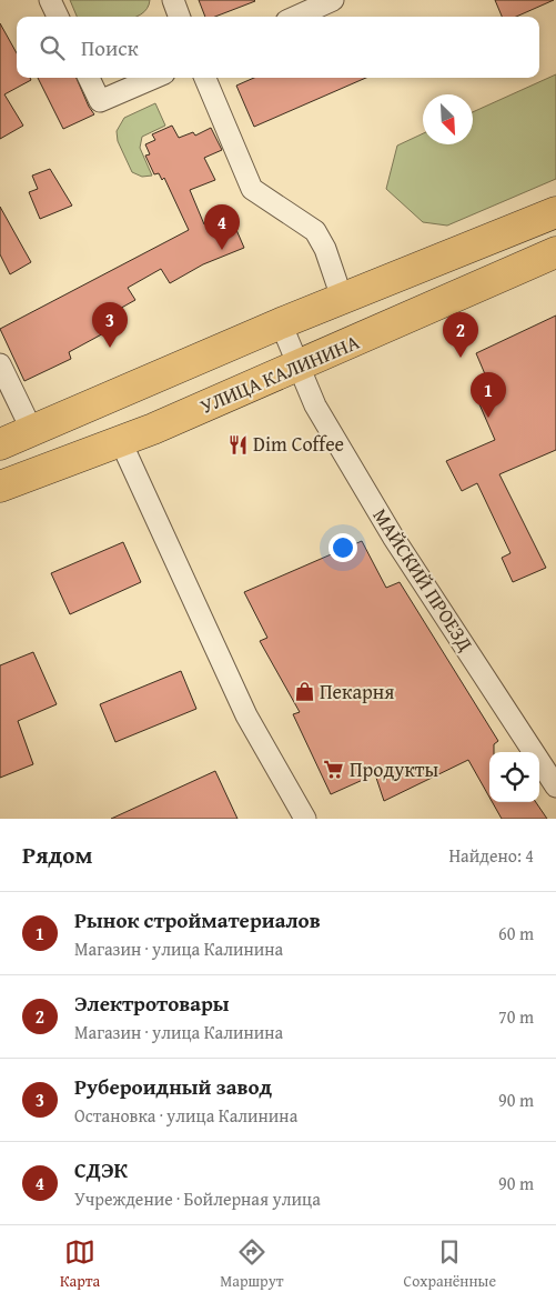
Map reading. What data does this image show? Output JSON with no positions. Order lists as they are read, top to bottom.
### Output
{
  "streets": {
    "highway": ["УЛИЦА КАЛИНИНА"],
    "street": ["МАЙСКИЙ ПРОЕЗД"]
  },
  "crossings": [
    ["УЛИЦА КАЛИНИНА", "МАЙСКИЙ ПРОЕЗД"]
  ],
  "places": {
    "restaurant": ["Dim Coffee"],
    "shop": ["Пекарня"],
    "supermarket": ["Продукты"]
  },
  "north": "bottom right",
  "page": {
    "search": "Поиск",
    "pins": [
      "4",
      "3",
      "2",
      "1"
    ],
    "heading": ["Рядом", "Найдено: 4"],
    "list": [
      {
        "mark": "1",
        "name": "Рынок стройматериалов",
        "note": "Магазин · улица Калинина",
        "value": "60 m"
      },
      {
        "mark": "2",
        "name": "Электротовары",
        "note": "Магазин · улица Калинина",
        "value": "70 m"
      },
      {
        "mark": "3",
        "name": "Рубероидный завод",
        "note": "Остановка · улица Калинина",
        "value": "90 m"
      },
      {
        "mark": "4",
        "name": "СДЭК",
        "note": "Учреждение · Бойлерная улица",
        "value": "90 m"
      }
    ],
    "nav": ["Карта", "Маршрут", "Сохранённые"]
  }
}
